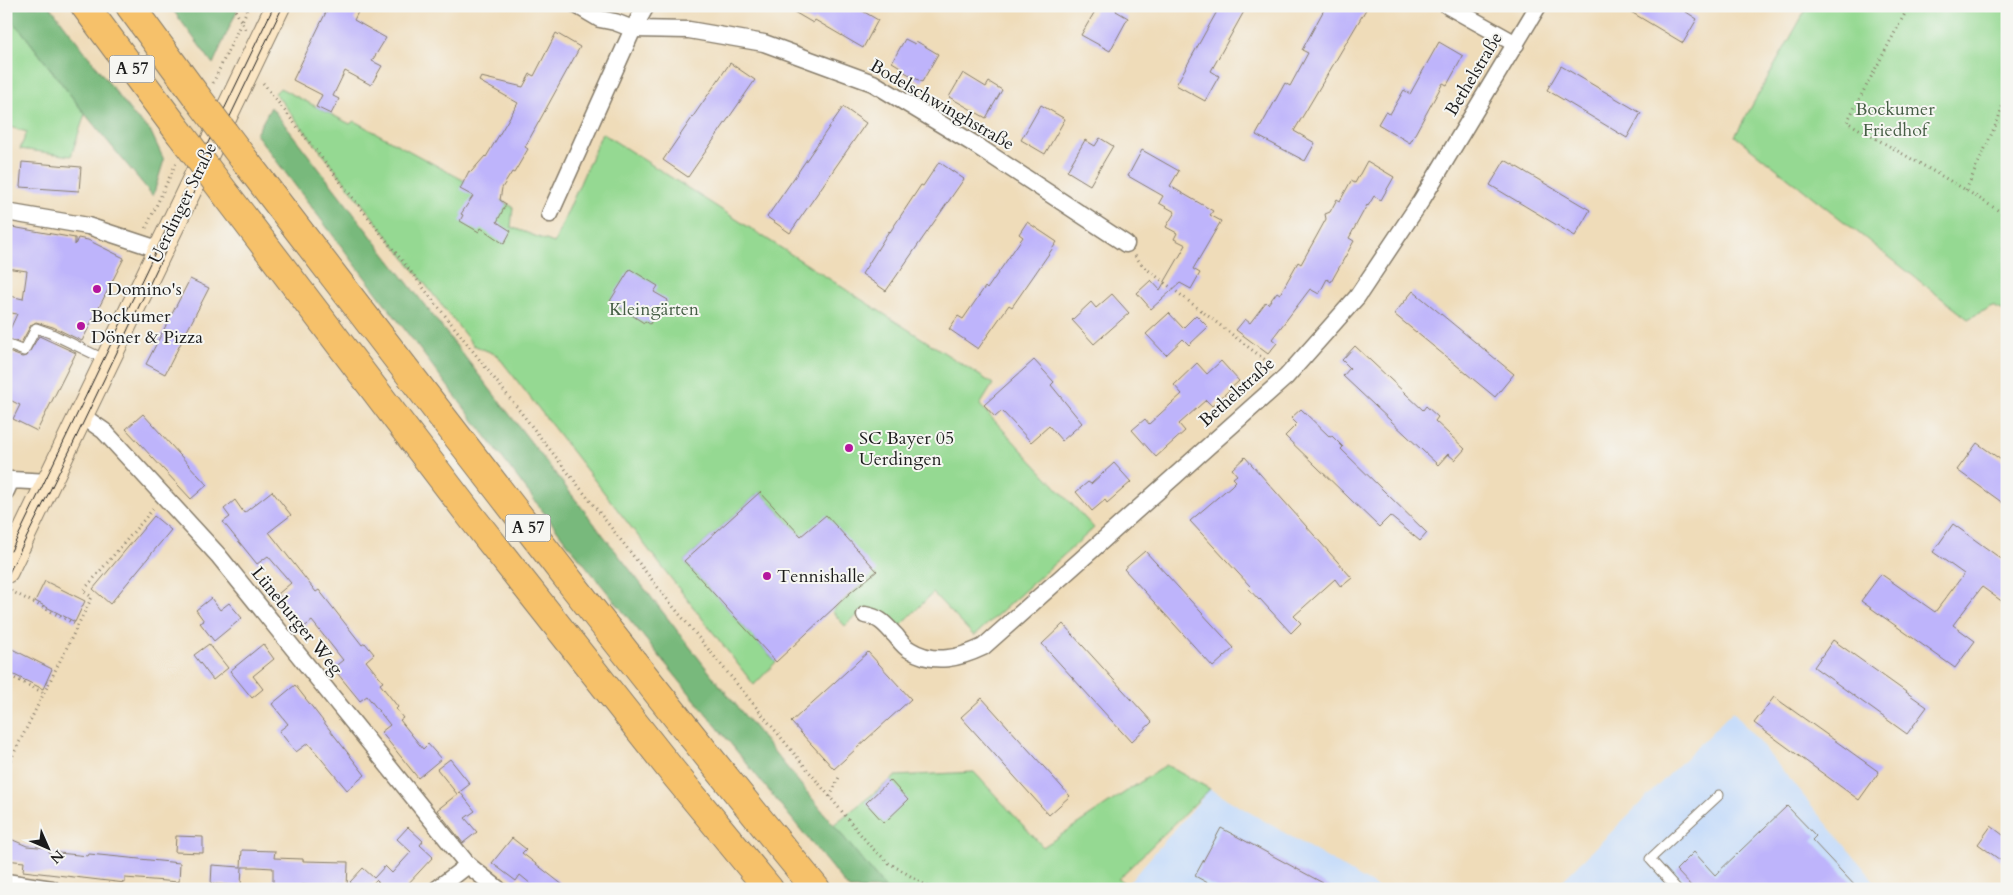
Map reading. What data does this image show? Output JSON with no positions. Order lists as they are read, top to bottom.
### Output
{
  "streets": {
    "highway": ["A 57"],
    "street": [
      "Bethelstraße",
      "Bodelschwinghstraße",
      "Uerdinger Straße",
      "Lüneburger Weg"
    ]
  },
  "crossings": [
    ["Uerdinger Straße", "Lüneburger Weg"]
  ],
  "parks": ["Bockumer Friedhof", "Kleingärten"],
  "places": [
    "Domino's",
    "Bockumer Döner & Pizza",
    "SC Bayer 05 Uerdingen",
    "Tennishalle"
  ],
  "north": "bottom right"
}
